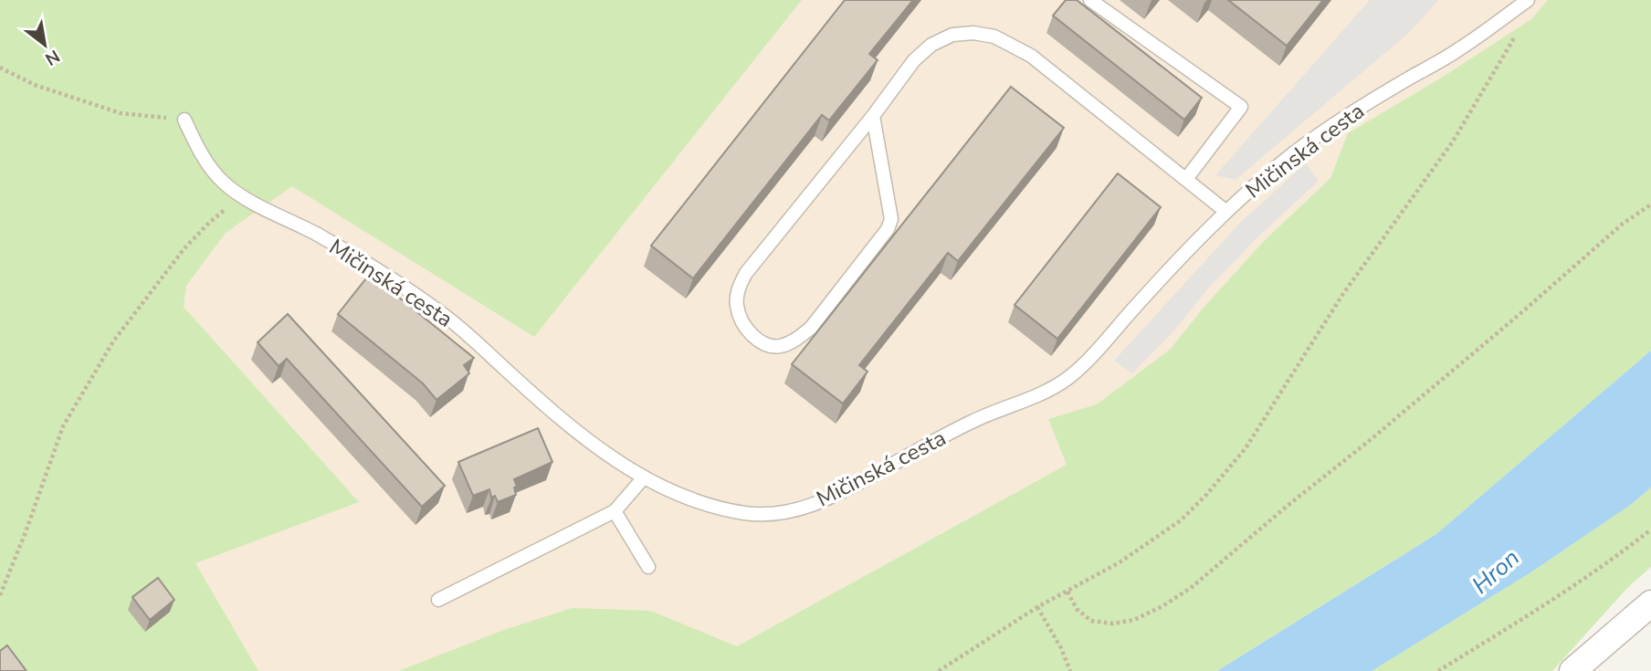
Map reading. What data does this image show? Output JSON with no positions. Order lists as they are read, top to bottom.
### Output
{
  "streets": {
    "lane": ["Mičinská cesta"]
  },
  "water": ["Hron"],
  "north": "bottom right"
}
